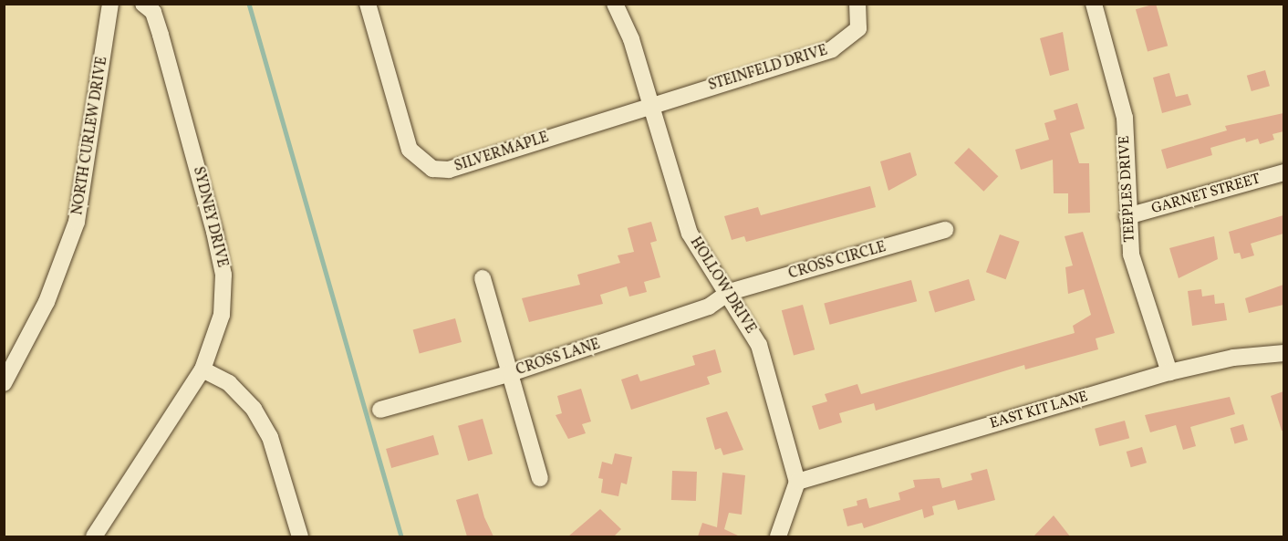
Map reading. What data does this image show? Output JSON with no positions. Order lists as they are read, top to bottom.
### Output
{
  "streets": {
    "street": [
      "STEINFELD DRIVE",
      "NORTH CURLEW DRIVE",
      "SILVERMAPLE",
      "TEEPLES DRIVE",
      "GARNET STREET",
      "SYDNEY DRIVE",
      "CROSS CIRCLE",
      "HOLLOW DRIVE",
      "CROSS LANE",
      "EAST KIT LANE"
    ]
  },
  "crossings": [
    ["STEINFELD DRIVE", "SILVERMAPLE"],
    ["STEINFELD DRIVE", "HOLLOW DRIVE"],
    ["SILVERMAPLE", "HOLLOW DRIVE"],
    ["TEEPLES DRIVE", "GARNET STREET"],
    ["TEEPLES DRIVE", "EAST KIT LANE"],
    ["CROSS CIRCLE", "HOLLOW DRIVE"],
    ["CROSS CIRCLE", "CROSS LANE"],
    ["HOLLOW DRIVE", "CROSS LANE"],
    ["HOLLOW DRIVE", "EAST KIT LANE"]
  ]
}
